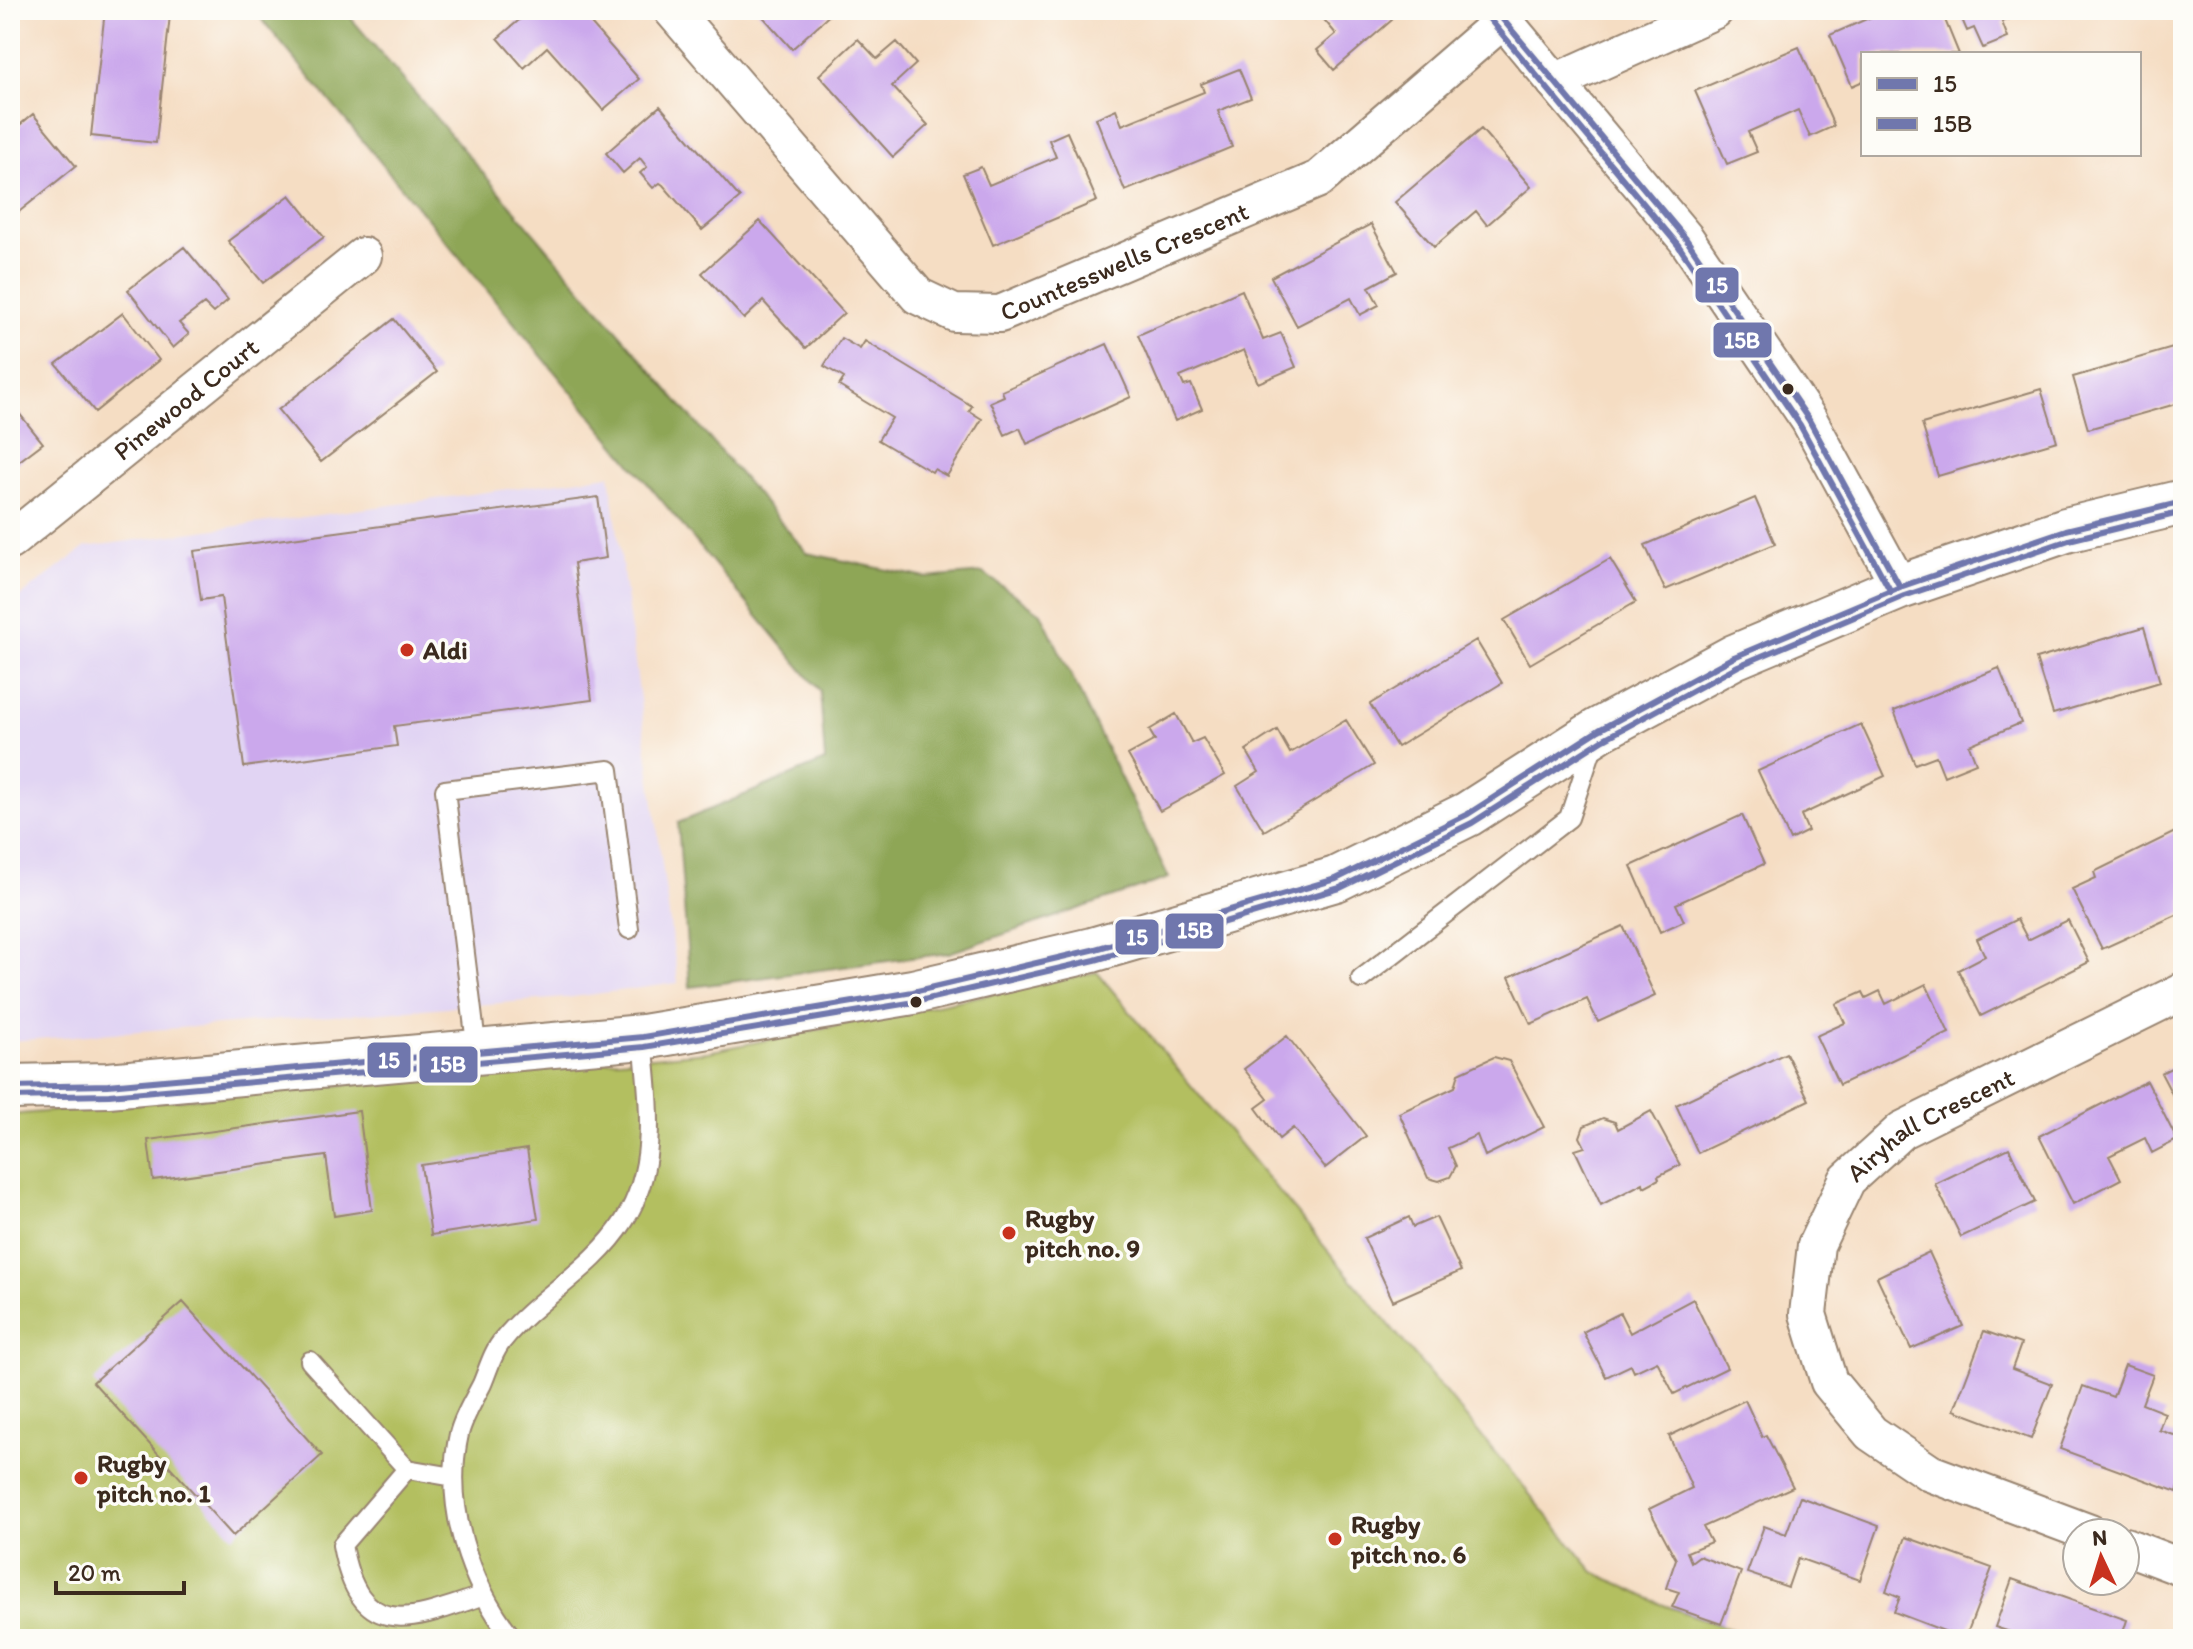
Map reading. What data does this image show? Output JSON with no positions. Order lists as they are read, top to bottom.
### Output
{
  "streets": {
    "street": ["Countesswells Crescent", "Pinewood Court", "Airyhall Crescent"]
  },
  "places": [
    "Aldi",
    "Rugby pitch no. 9",
    "Rugby pitch no. 1",
    "Rugby pitch no. 6"
  ],
  "lines": ["transit line 15", "transit line 15B"],
  "legend": ["15", "15B"],
  "scale_bar": "20 m",
  "north": "top"
}
